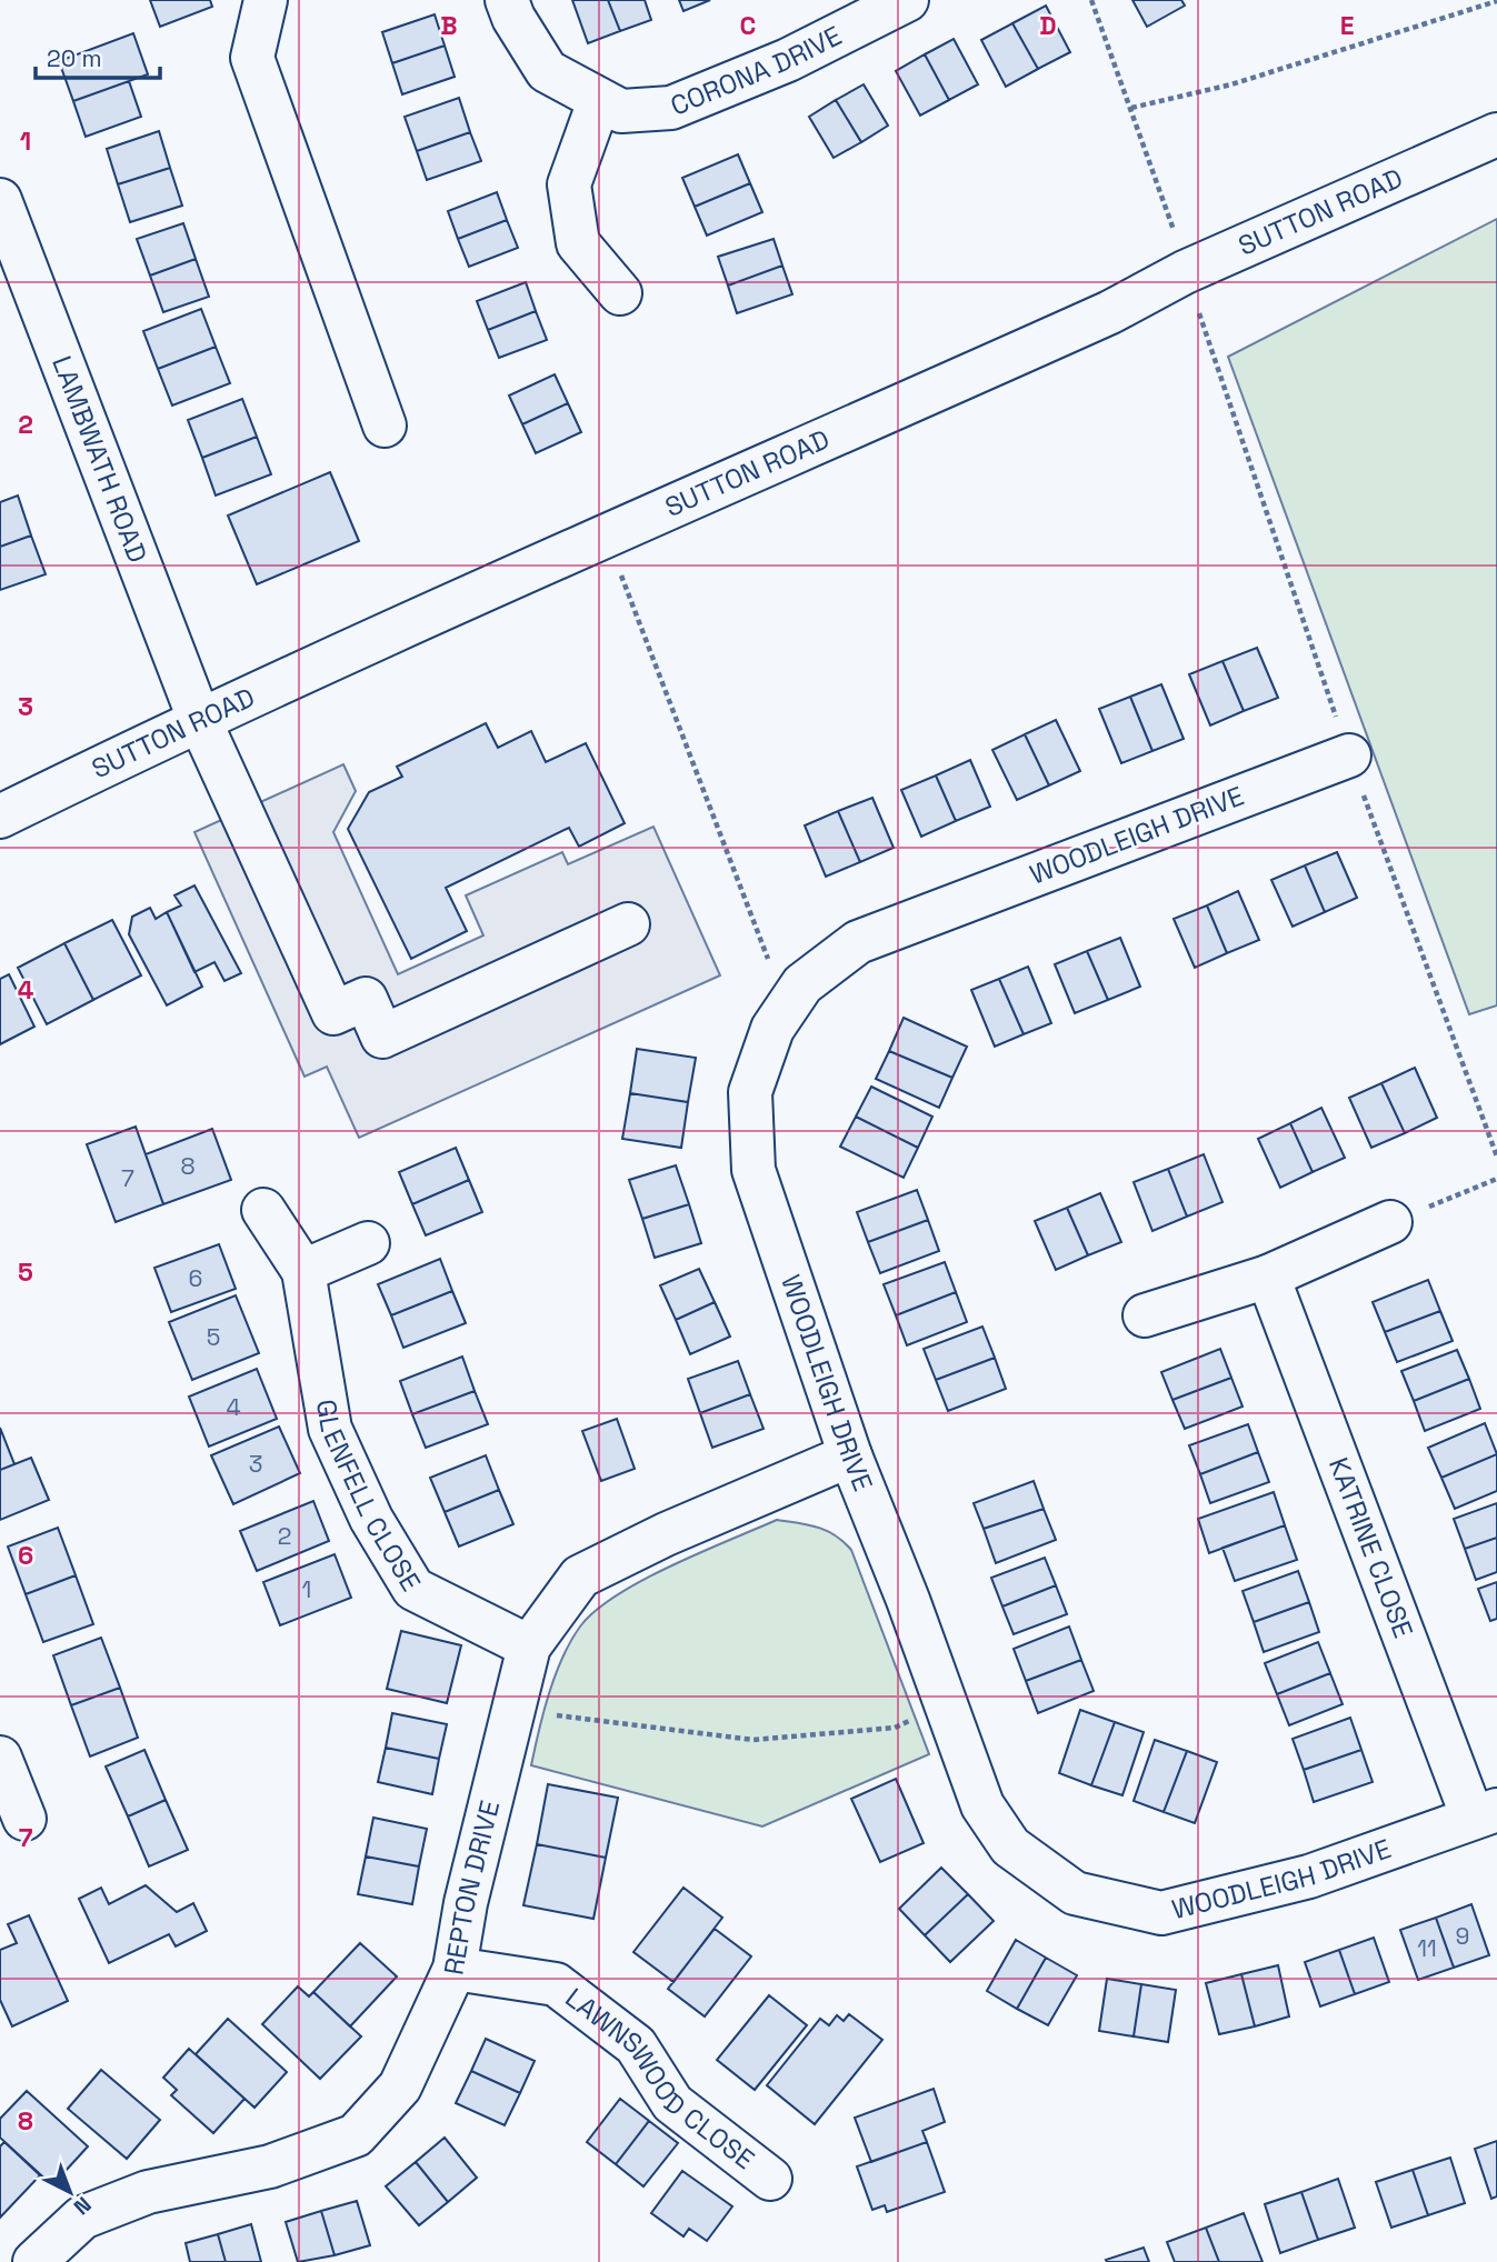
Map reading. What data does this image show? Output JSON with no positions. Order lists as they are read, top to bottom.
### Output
{
  "streets": {
    "street": [
      "CORONA DRIVE",
      "SUTTON ROAD",
      "LAMBWATH ROAD",
      "WOODLEIGH DRIVE",
      "GLENFELL CLOSE",
      "KATRINE CLOSE",
      "REPTON DRIVE",
      "LAWNSWOOD CLOSE"
    ]
  },
  "crossings": [
    ["SUTTON ROAD", "LAMBWATH ROAD"],
    ["WOODLEIGH DRIVE", "KATRINE CLOSE"],
    ["WOODLEIGH DRIVE", "REPTON DRIVE"],
    ["GLENFELL CLOSE", "REPTON DRIVE"],
    ["REPTON DRIVE", "LAWNSWOOD CLOSE"]
  ],
  "house_numbers": [
    "8",
    "7",
    "6",
    "5",
    "4",
    "3",
    "2",
    "1",
    "9",
    "11"
  ],
  "scale_bar": "20 m",
  "north": "bottom right",
  "grid": {
    "columns": [
      "B",
      "C",
      "D",
      "E"
    ],
    "rows": [
      "1",
      "2",
      "3",
      "4",
      "5",
      "6",
      "7",
      "8"
    ]
  }
}
